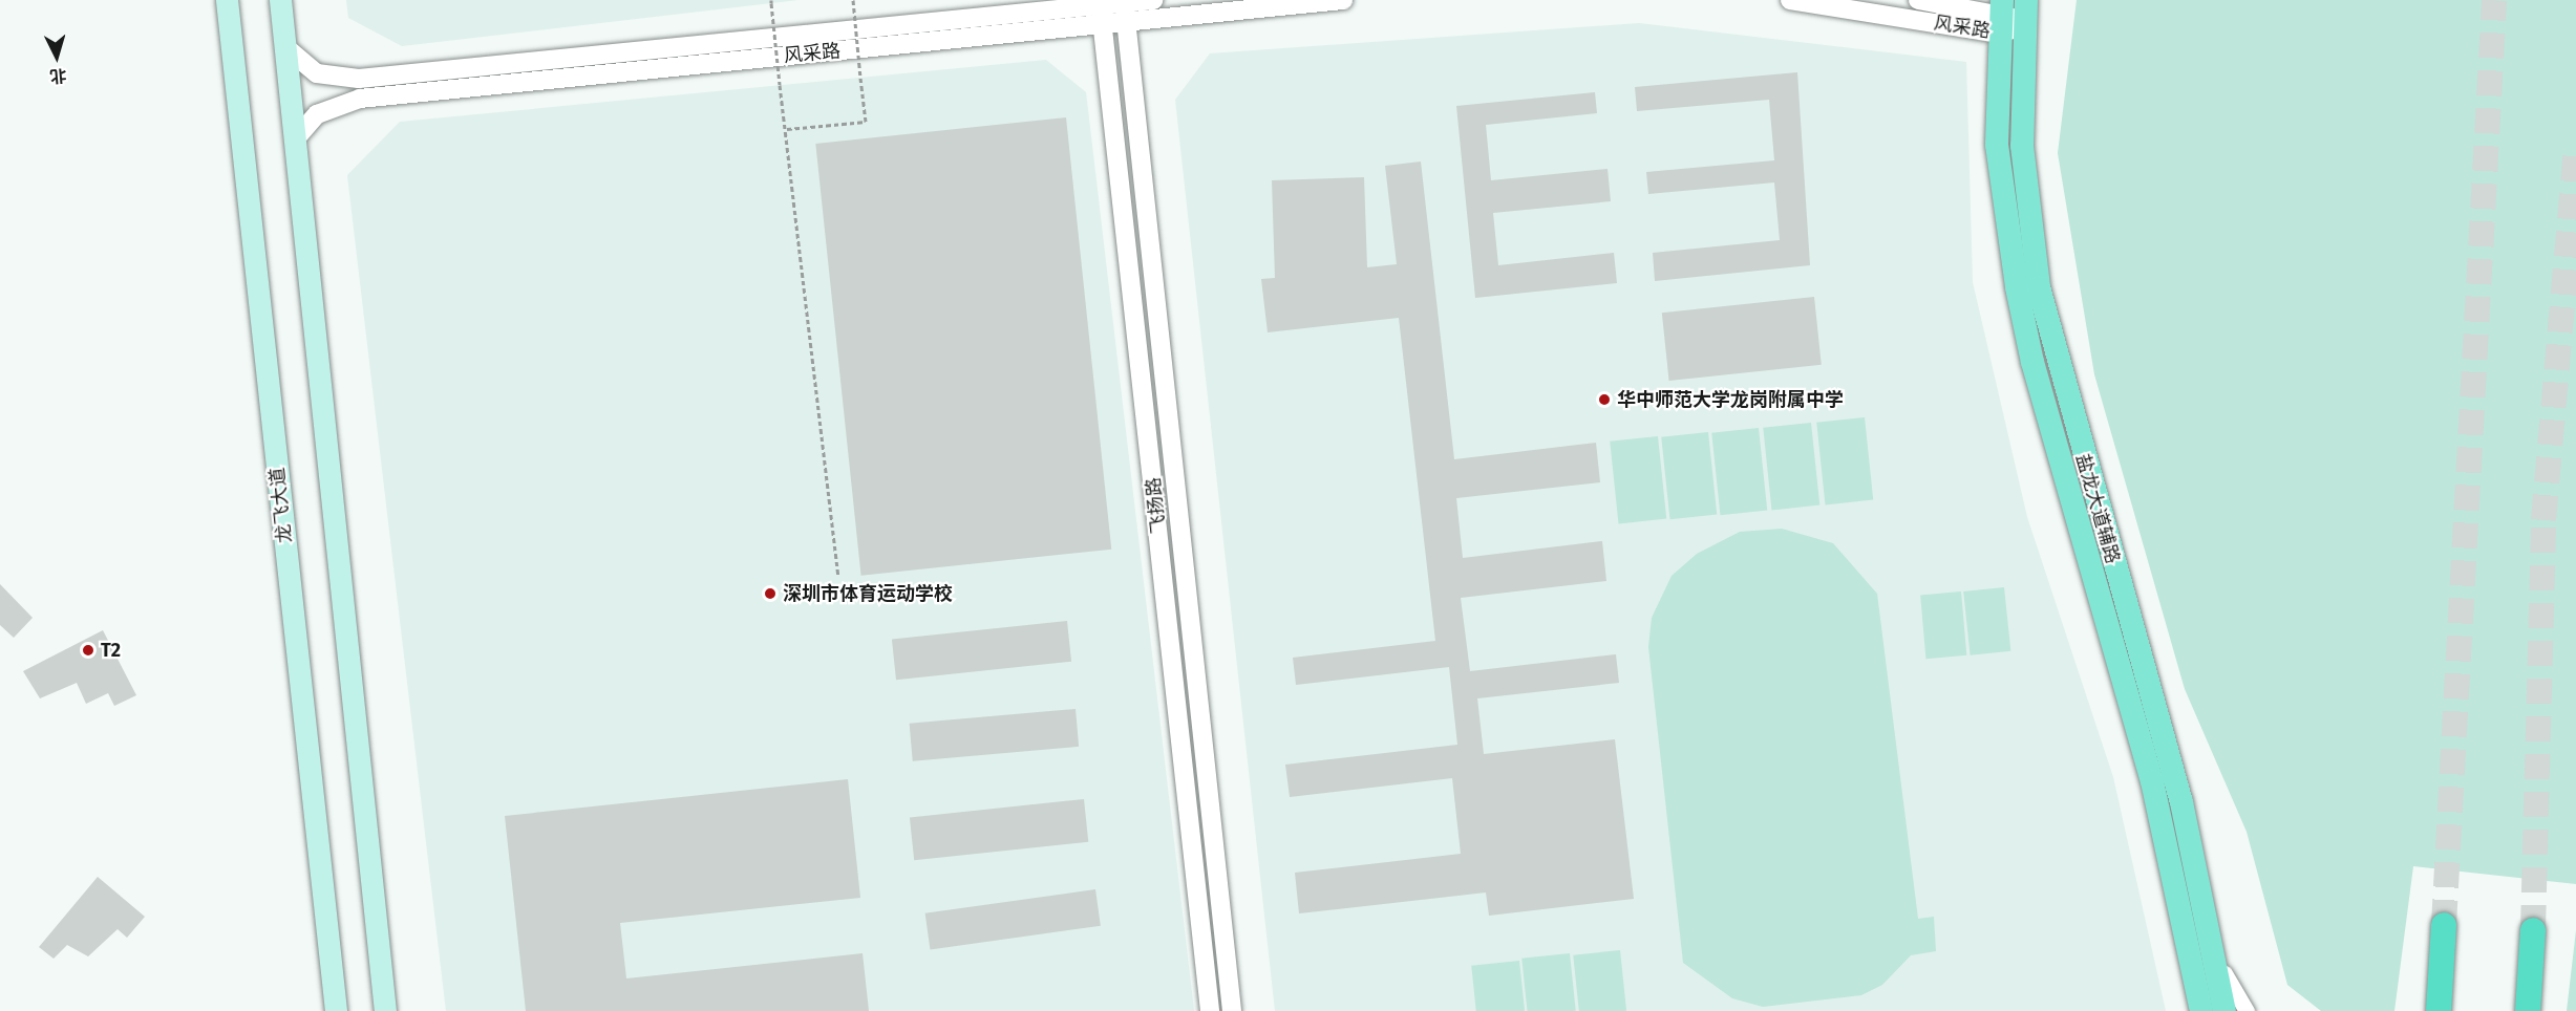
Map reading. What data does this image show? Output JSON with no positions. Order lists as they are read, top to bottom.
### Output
{
  "streets": {
    "main road": ["龙飞大道", "盐龙大道辅路"],
    "street": ["风采路", "飞扬路"]
  },
  "crossings": [
    ["风采路", "飞扬路"],
    ["风采路", "盐龙大道辅路"]
  ],
  "places": ["华中师范大学龙岗附属中学", "深圳市体育运动学校", "T2"],
  "north": "bottom"
}
